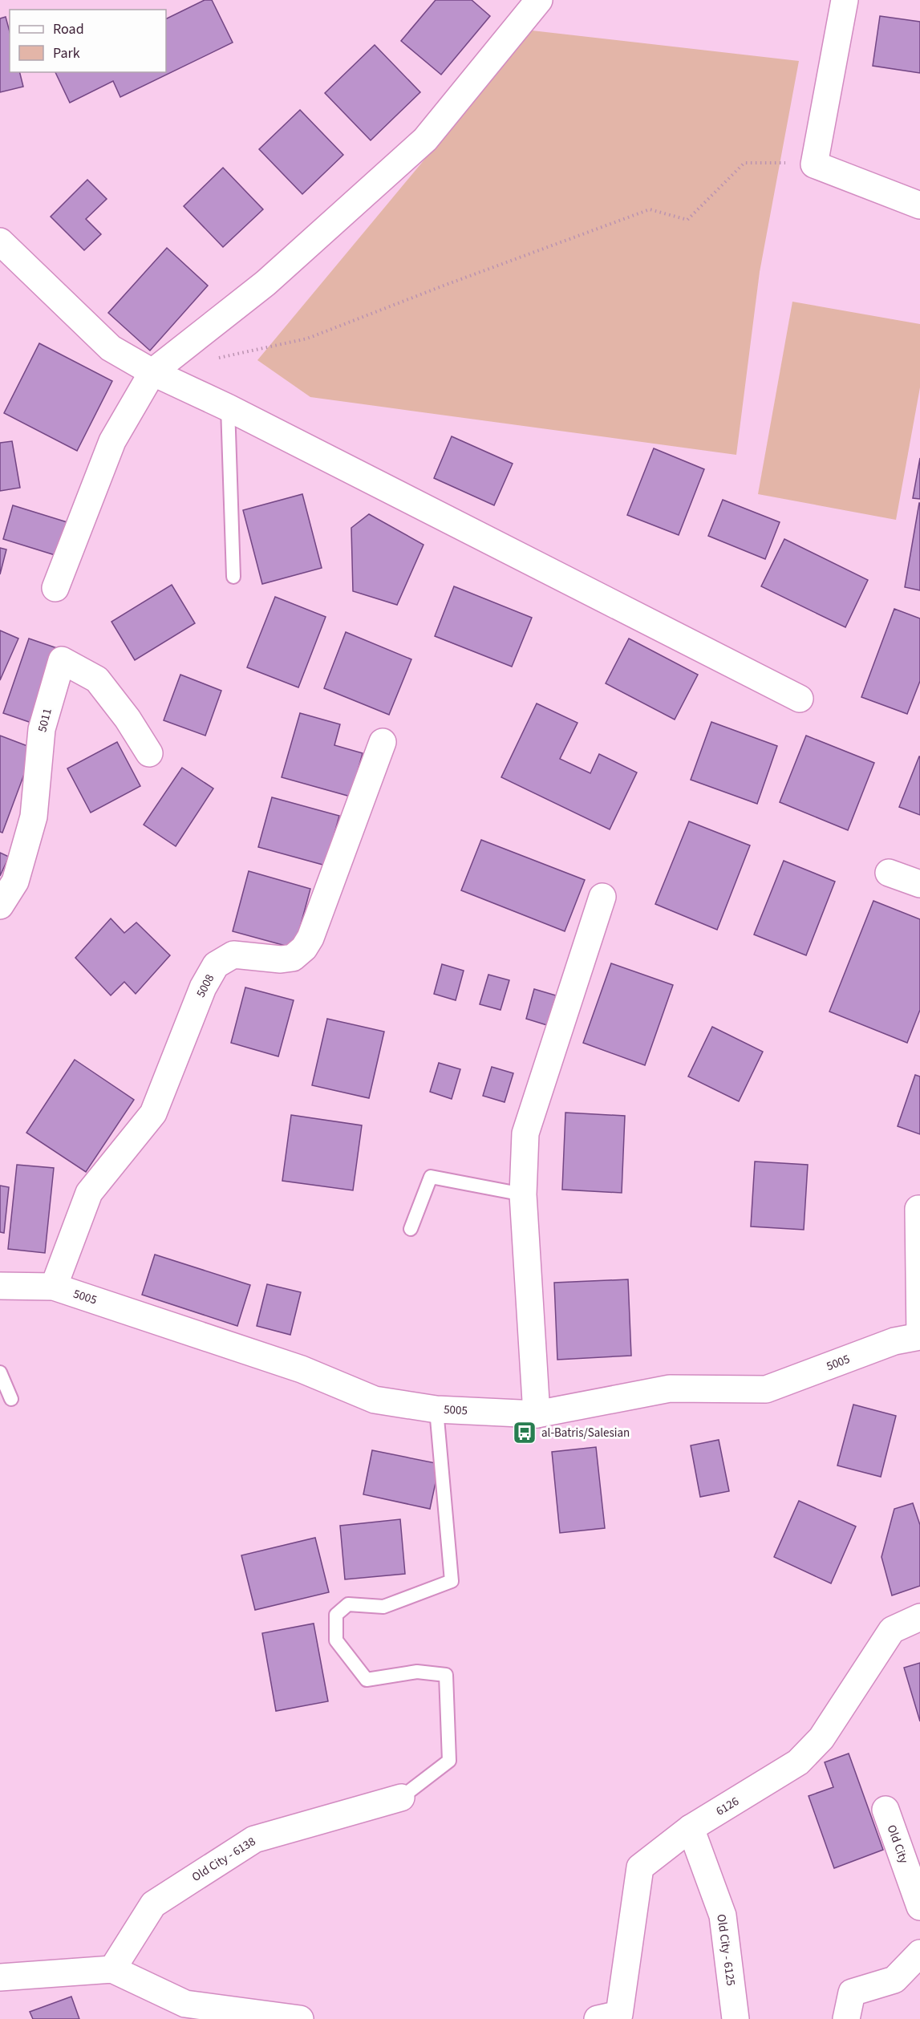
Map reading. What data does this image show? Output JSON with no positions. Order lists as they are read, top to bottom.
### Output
{
  "streets": {
    "street": [
      "5011",
      "5008",
      "5005",
      "6126",
      "Old City",
      "Old City - 6138",
      "Old City - 6125"
    ]
  },
  "crossings": [
    ["5008", "5005"],
    ["6126", "Old City - 6125"]
  ],
  "places": {
    "bus stop": ["al-Batris/Salesian"]
  },
  "legend": ["Road", "Park"]
}
